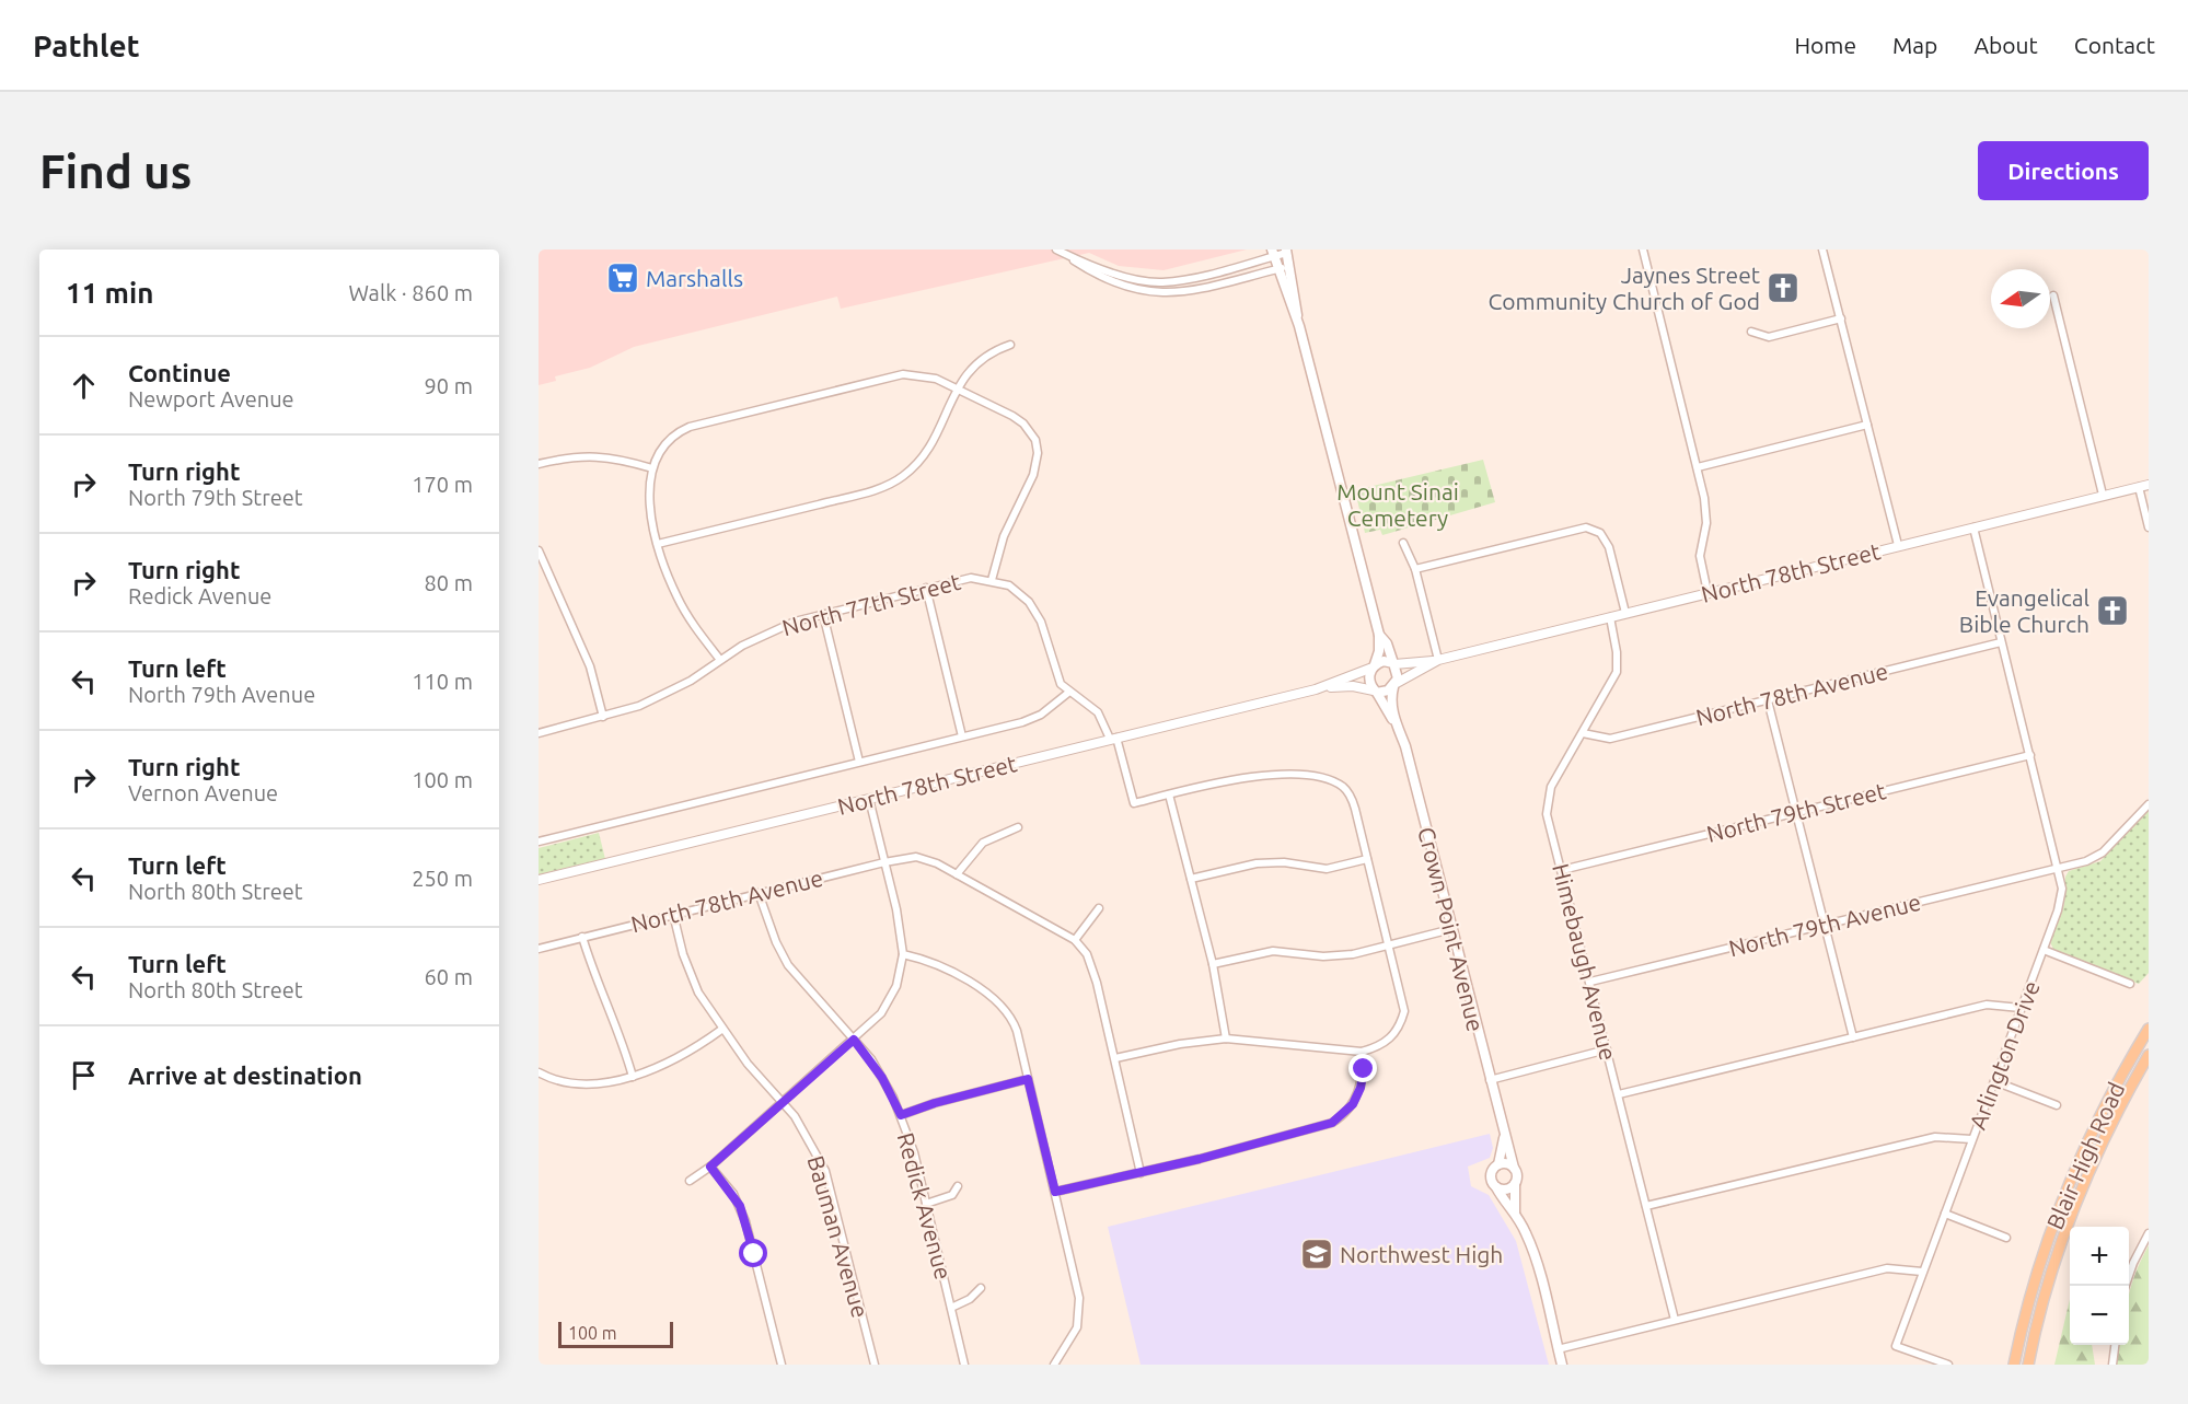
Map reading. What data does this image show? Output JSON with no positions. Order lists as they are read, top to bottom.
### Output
{
  "streets": {
    "main road": ["Crown Point Avenue", "Blair High Road"],
    "street": [
      "North 78th Street",
      "North 77th Street",
      "North 78th Avenue",
      "North 79th Street",
      "North 79th Avenue",
      "Himebaugh Avenue",
      "Arlington Drive",
      "Redick Avenue",
      "Bauman Avenue"
    ]
  },
  "crossings": [
    ["North 78th Street", "Himebaugh Avenue"],
    ["North 78th Street", "Arlington Drive"],
    ["North 78th Avenue", "Himebaugh Avenue"],
    ["North 78th Avenue", "Arlington Drive"],
    ["North 78th Avenue", "Redick Avenue"],
    ["North 78th Avenue", "Bauman Avenue"],
    ["North 79th Street", "Himebaugh Avenue"],
    ["North 79th Street", "Arlington Drive"],
    ["North 79th Avenue", "Himebaugh Avenue"],
    ["North 79th Avenue", "Arlington Drive"]
  ],
  "parks": ["Mount Sinai Cemetery"],
  "places": {
    "supermarket": ["Marshalls"],
    "church": ["Jaynes Street Community Church of God", "Evangelical Bible Church"],
    "school or university": ["Northwest High"]
  },
  "scale_bar": "100 m",
  "north": "left",
  "page": {
    "header": "Pathlet",
    "nav": [
      "Home",
      "Map",
      "About",
      "Contact"
    ],
    "buttons": "Directions",
    "title": "Find us",
    "heading": ["11 min", "Walk · 860 m"],
    "list": [
      ["Continue", "Newport Avenue", "90 m"],
      ["Turn right", "North 79th Street", "170 m"],
      ["Turn right", "Redick Avenue", "80 m"],
      ["Turn left", "North 79th Avenue", "110 m"],
      ["Turn right", "Vernon Avenue", "100 m"],
      ["Turn left", "North 80th Street", "250 m"],
      ["Turn left", "North 80th Street", "60 m"],
      "Arrive at destination"
    ],
    "map_buttons": ["+", "−"],
    "scale": "100 m"
  }
}
